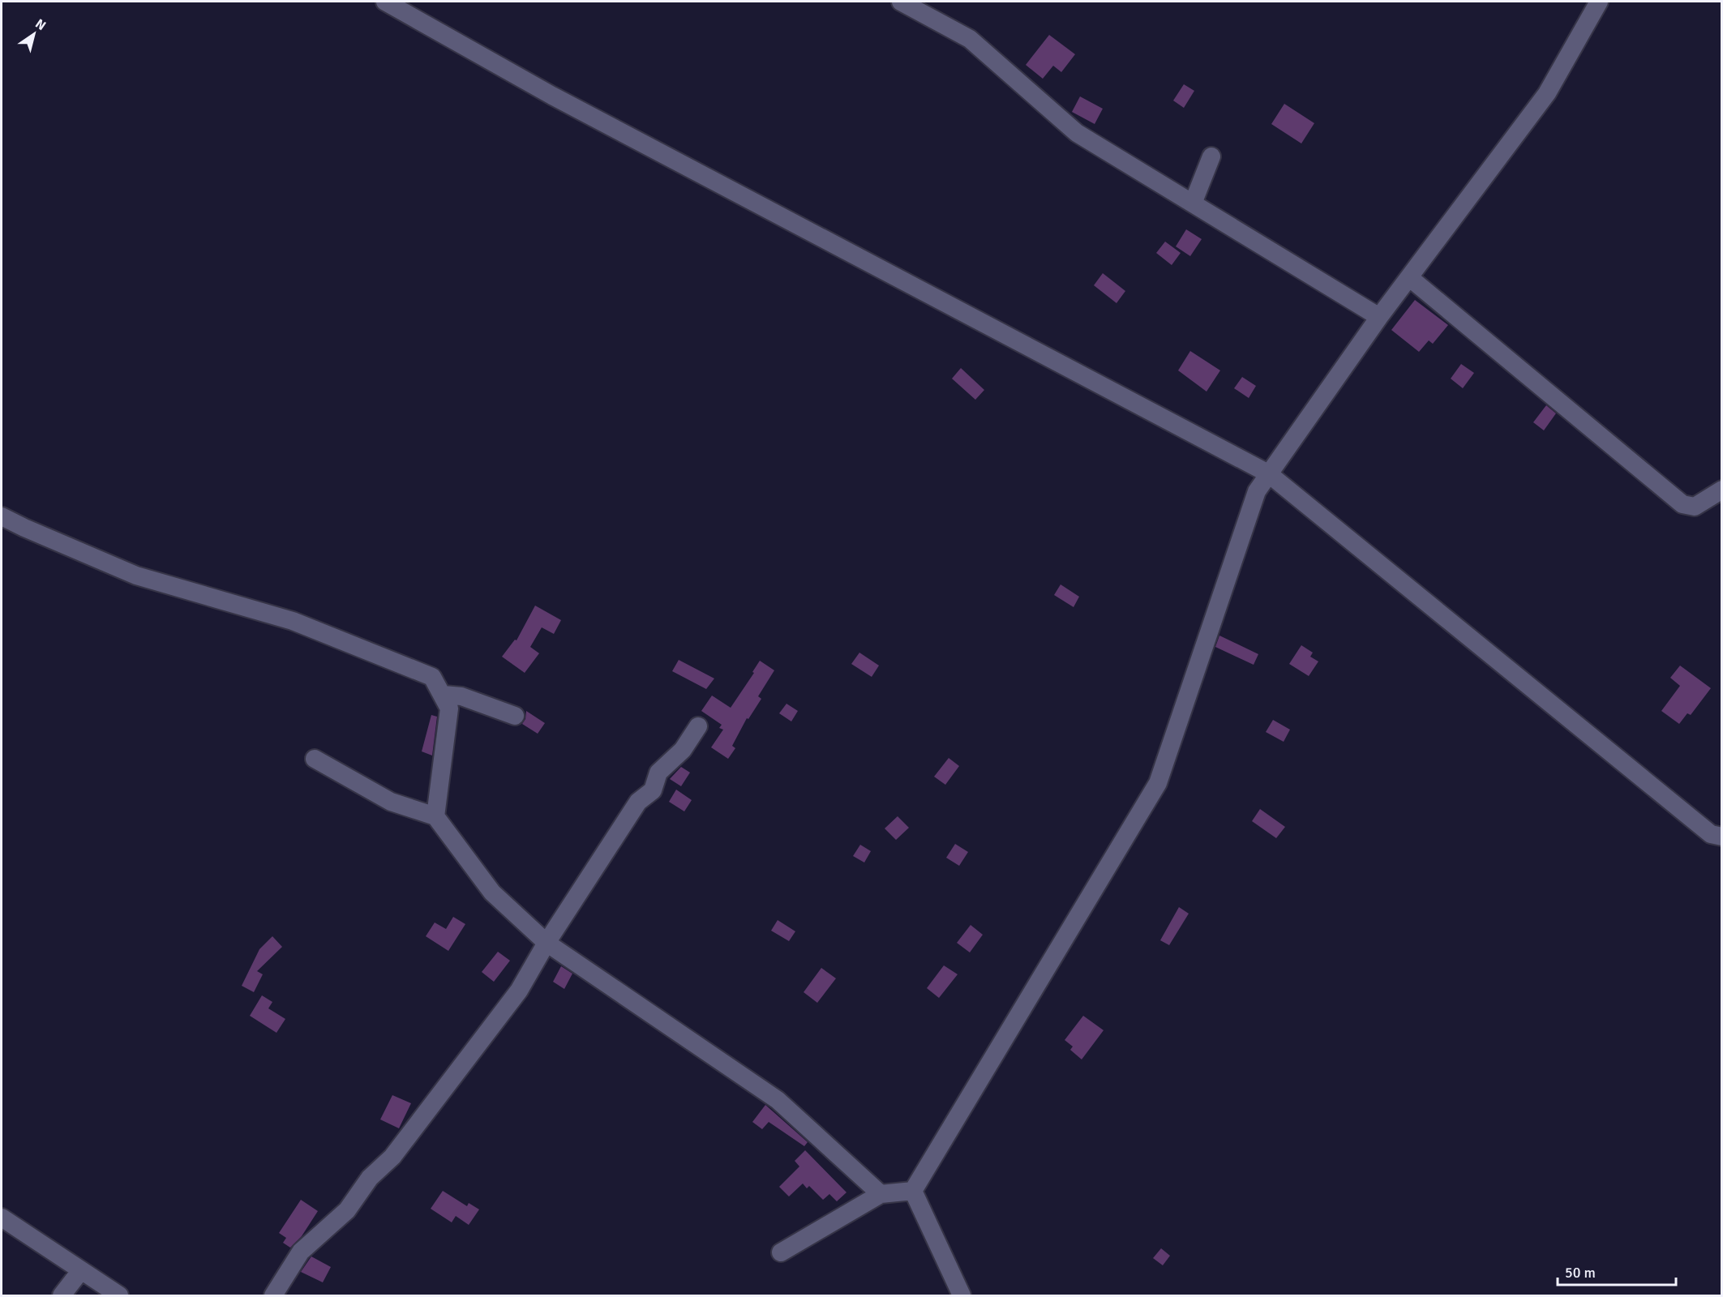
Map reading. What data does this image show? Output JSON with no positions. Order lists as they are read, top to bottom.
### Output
{
  "scale_bar": "50 m",
  "north": "top right"
}
